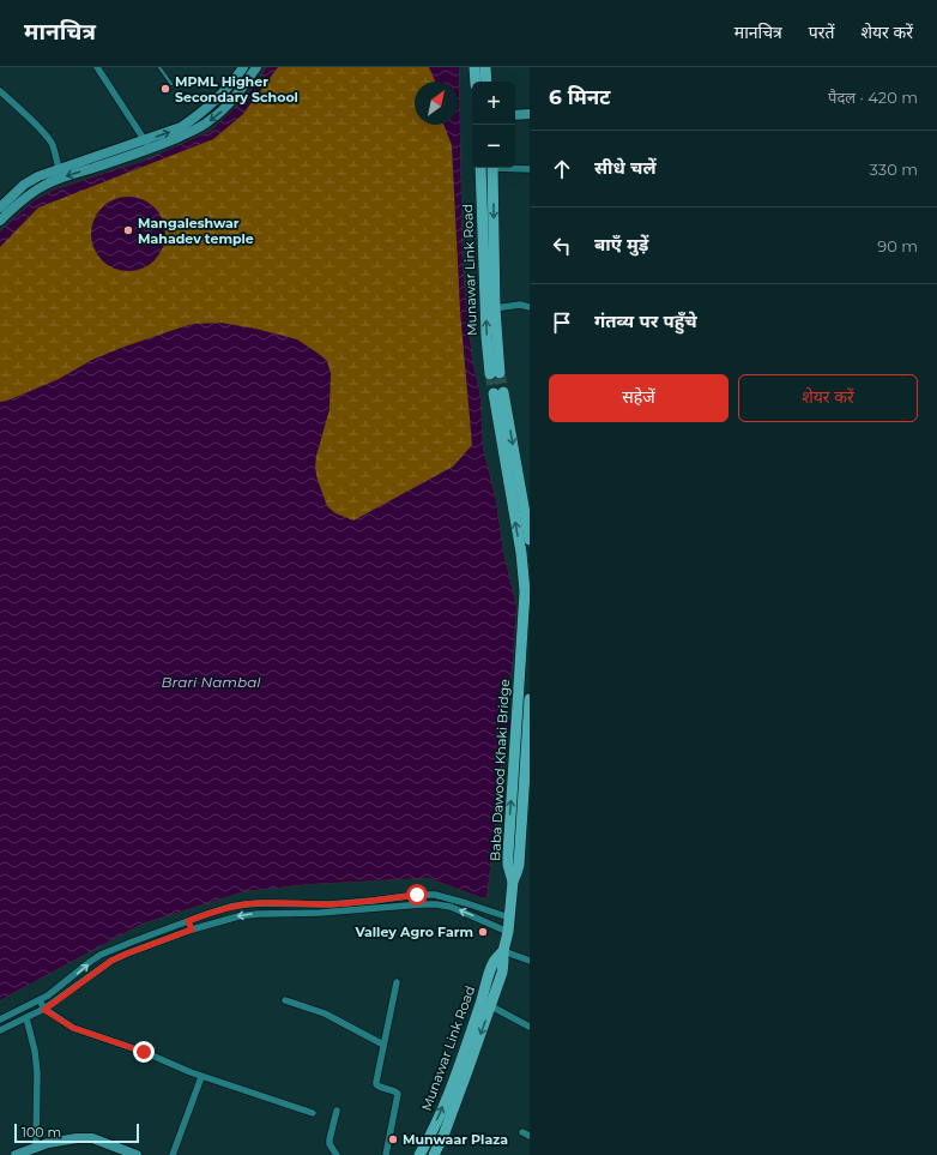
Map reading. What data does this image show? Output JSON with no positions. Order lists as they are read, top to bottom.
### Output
{
  "streets": {
    "main road": ["Munawar Link Road", "Baba Dawood Khaki Bridge"]
  },
  "crossings": [
    ["Munawar Link Road", "Baba Dawood Khaki Bridge"]
  ],
  "water": ["Brari Nambal"],
  "places": [
    "MPML Higher Secondary School",
    "Mangaleshwar Mahadev temple",
    "Valley Agro Farm",
    "Munwaar Plaza"
  ],
  "scale_bar": "100 m",
  "north": "top right",
  "page": {
    "header": "मानचित्र",
    "nav": ["मानचित्र", "परतें", "शेयर करें"],
    "heading": ["6 मिनट", "पैदल · 420 m"],
    "map_buttons": ["+", "−"],
    "list": [
      ["सीधे चलें", "330 m"],
      ["बाएँ मुड़ें", "90 m"],
      "गंतव्य पर पहुँचे"
    ],
    "buttons": ["सहेजें", "शेयर करें"],
    "scale": "100 m"
  }
}
